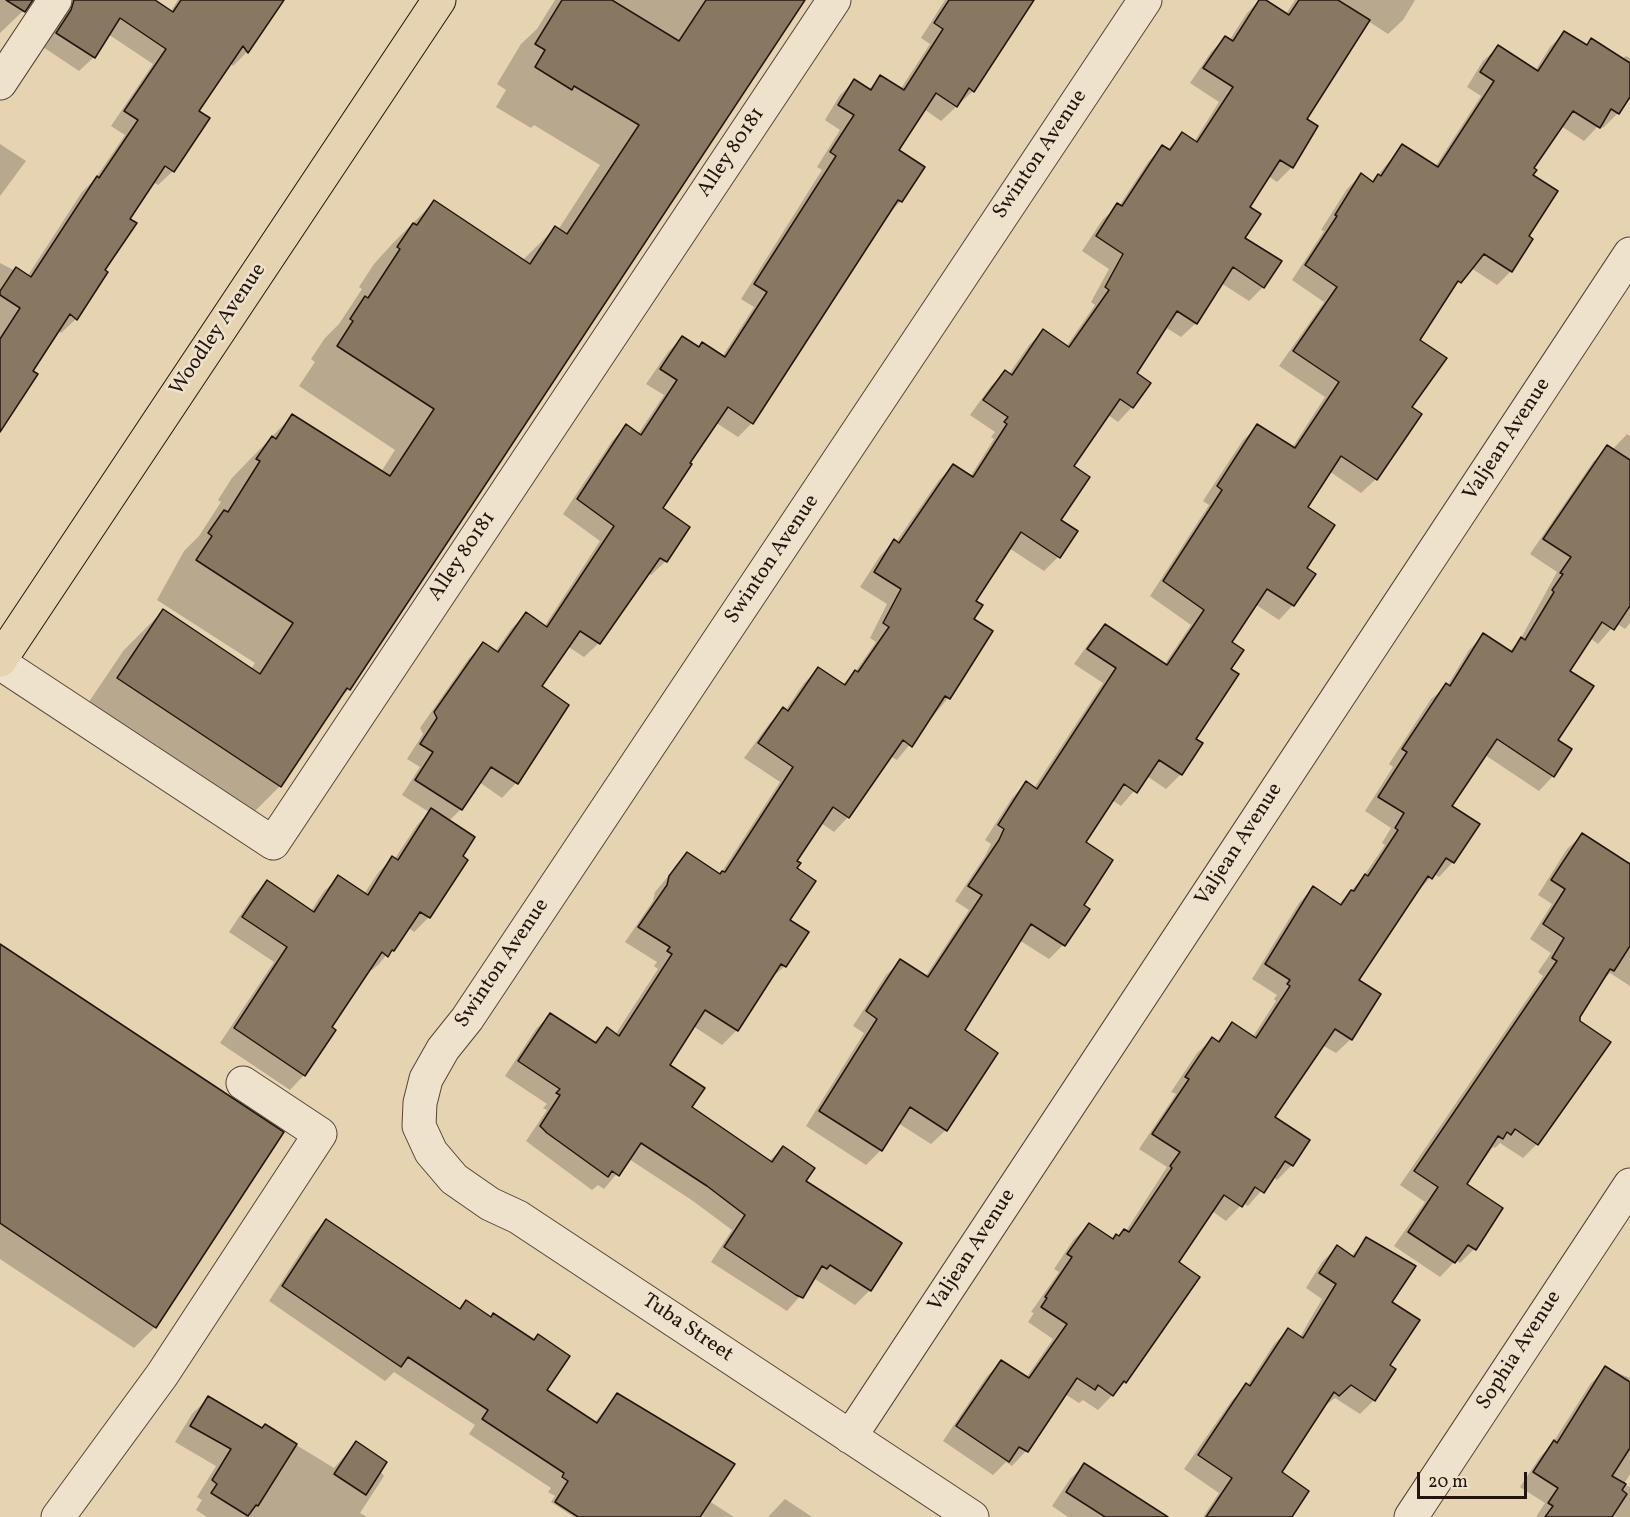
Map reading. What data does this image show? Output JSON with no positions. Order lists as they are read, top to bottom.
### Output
{
  "streets": {
    "main road": ["Woodley Avenue"],
    "street": [
      "Alley 80181",
      "Swinton Avenue",
      "Valjean Avenue",
      "Tuba Street",
      "Sophia Avenue"
    ]
  },
  "crossings": [
    ["Alley 80181", "Woodley Avenue"],
    ["Swinton Avenue", "Tuba Street"],
    ["Valjean Avenue", "Tuba Street"]
  ],
  "scale_bar": "20 m"
}
